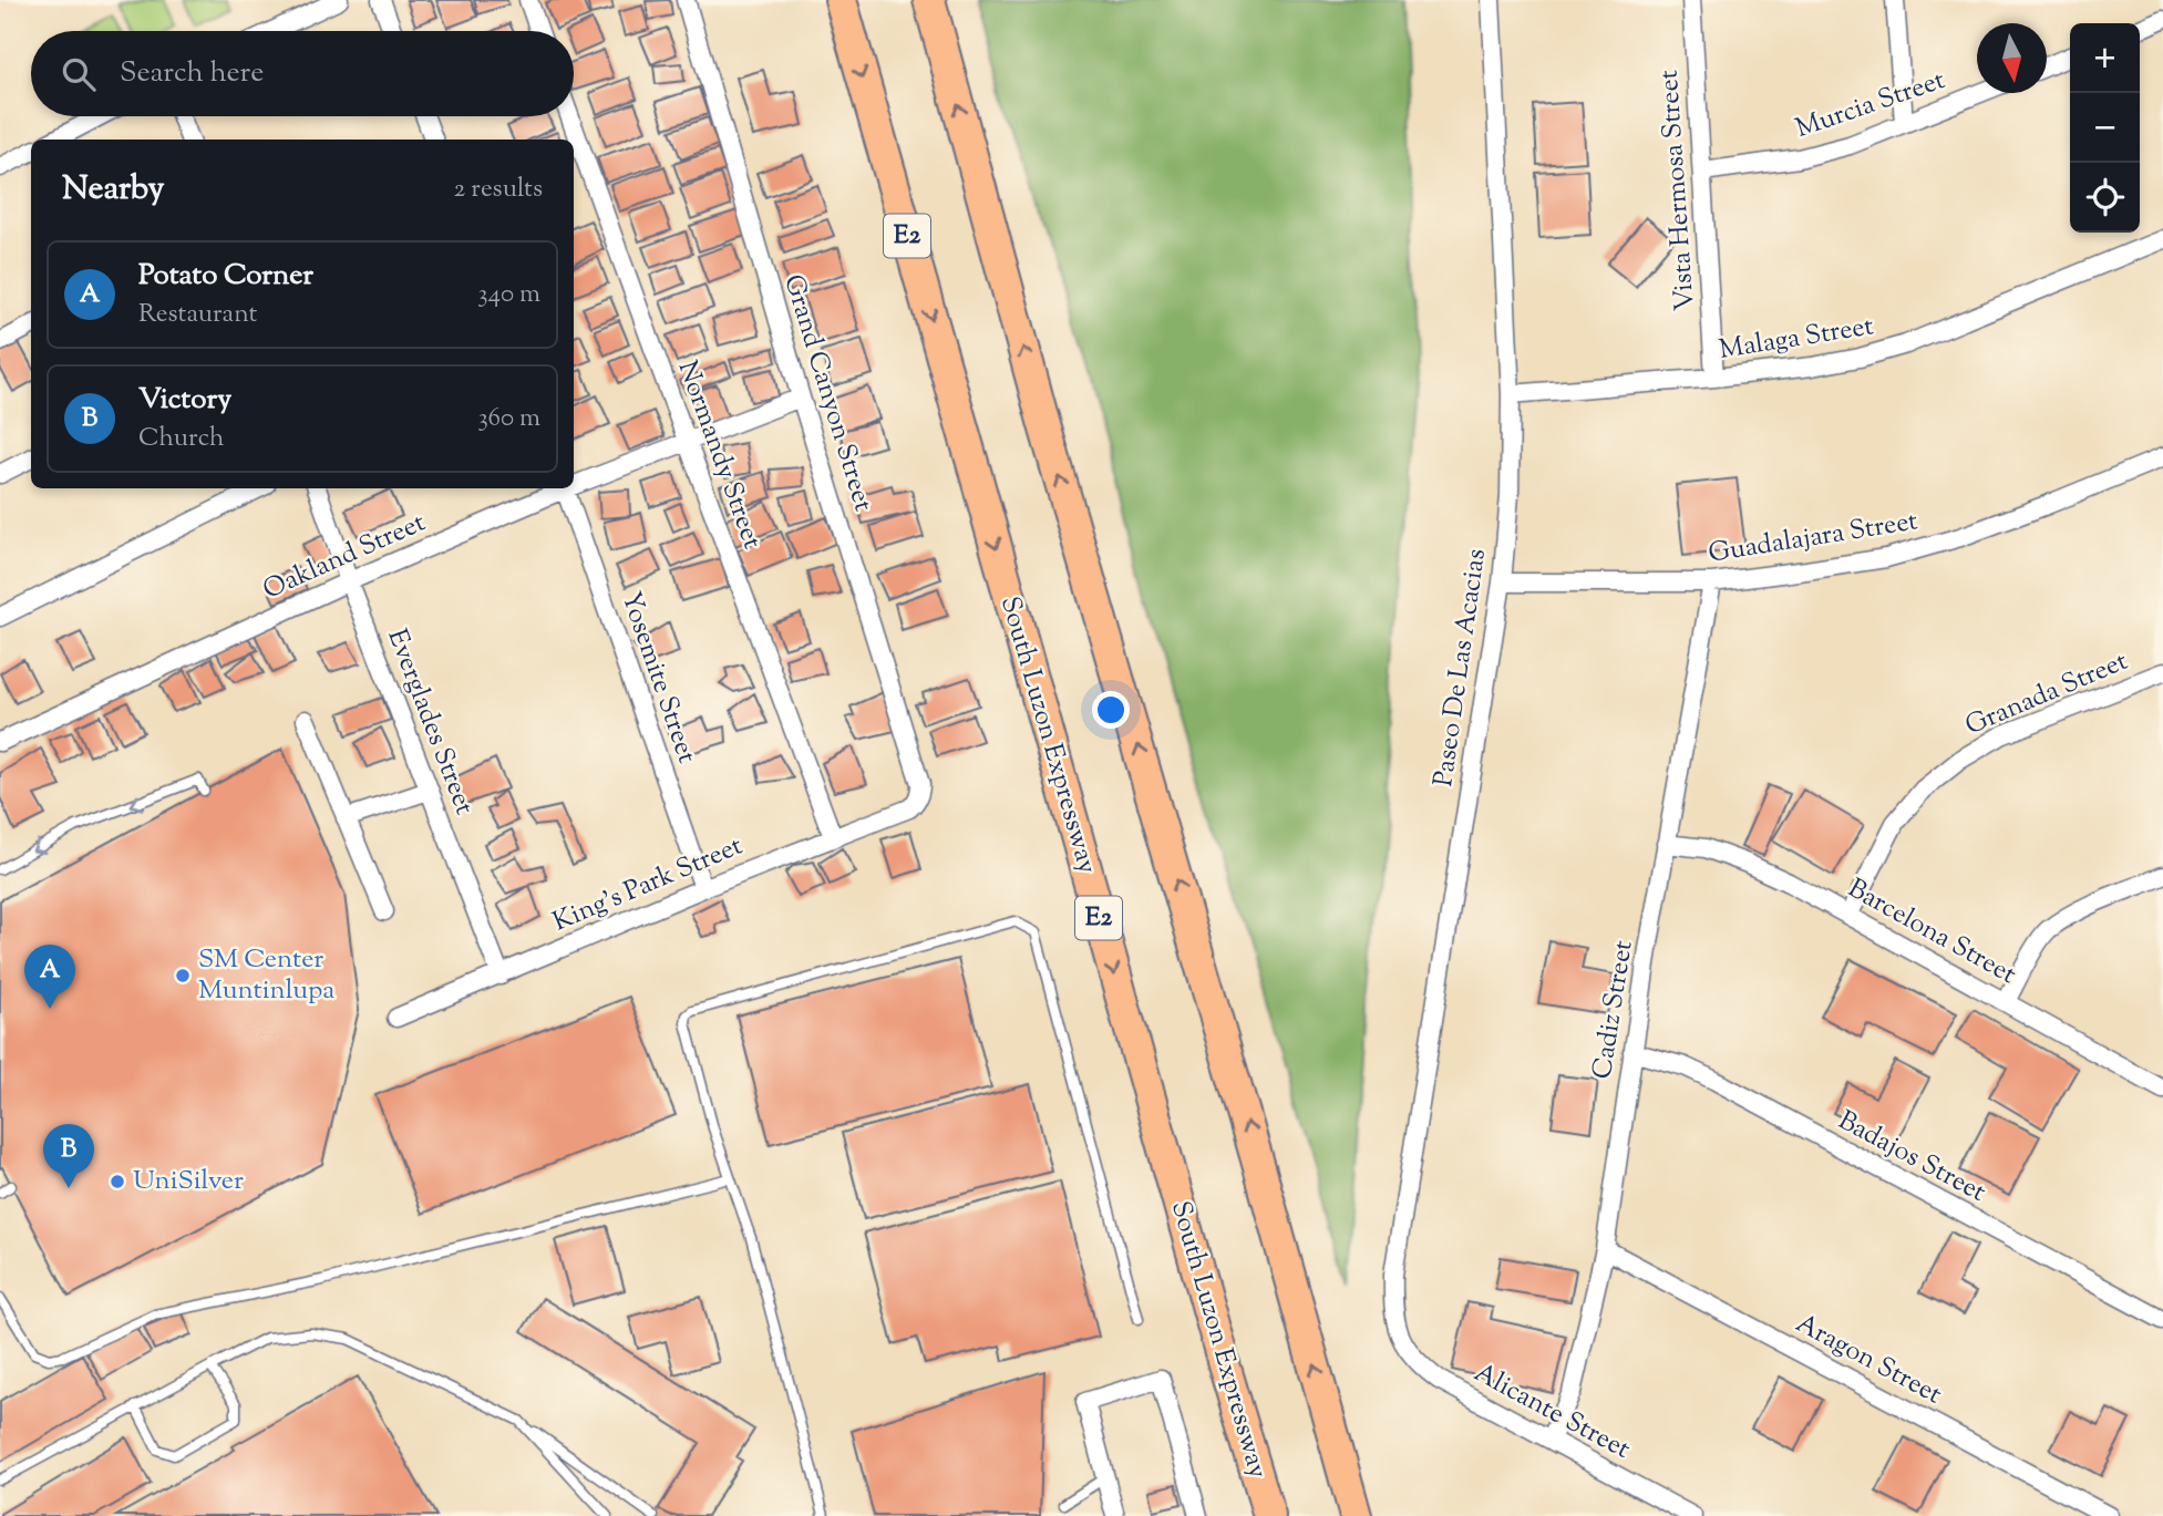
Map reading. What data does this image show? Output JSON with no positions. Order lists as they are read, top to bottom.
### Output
{
  "streets": {
    "highway": ["E2", "South Luzon Expressway"],
    "street": [
      "Murcia Street",
      "Vista Hermosa Street",
      "Malaga Street",
      "Grand Canyon Street",
      "Normandy Street",
      "Guadalajara Street",
      "Oakland Street",
      "Paseo De Las Acacias",
      "Yosemite Street",
      "Granada Street",
      "Everglades Street",
      "King's Park Street",
      "Barcelona Street",
      "Cadiz Street",
      "Badajos Street",
      "Aragon Street",
      "Alicante Street"
    ]
  },
  "crossings": [
    ["Murcia Street", "Vista Hermosa Street"],
    ["Vista Hermosa Street", "Malaga Street"],
    ["Malaga Street", "Paseo De Las Acacias"],
    ["Grand Canyon Street", "Oakland Street"],
    ["Grand Canyon Street", "King's Park Street"],
    ["Normandy Street", "Oakland Street"],
    ["Normandy Street", "King's Park Street"],
    ["Guadalajara Street", "Paseo De Las Acacias"],
    ["Guadalajara Street", "Cadiz Street"],
    ["Oakland Street", "Everglades Street"],
    ["Paseo De Las Acacias", "Alicante Street"],
    ["Yosemite Street", "King's Park Street"],
    ["Granada Street", "Barcelona Street"],
    ["Everglades Street", "King's Park Street"],
    ["Barcelona Street", "Cadiz Street"],
    ["Cadiz Street", "Badajos Street"],
    ["Cadiz Street", "Aragon Street"],
    ["Cadiz Street", "Alicante Street"]
  ],
  "places": ["SM Center Muntinlupa", "UniSilver"],
  "north": "bottom",
  "page": {
    "map_buttons": ["+", "−"],
    "search": "Search here",
    "heading": ["Nearby", "2 results"],
    "list": [
      {
        "mark": "A",
        "name": "Potato Corner",
        "note": "Restaurant",
        "value": "340 m"
      },
      {
        "mark": "B",
        "name": "Victory",
        "note": "Church",
        "value": "360 m"
      }
    ],
    "pins": ["A", "B"]
  }
}
